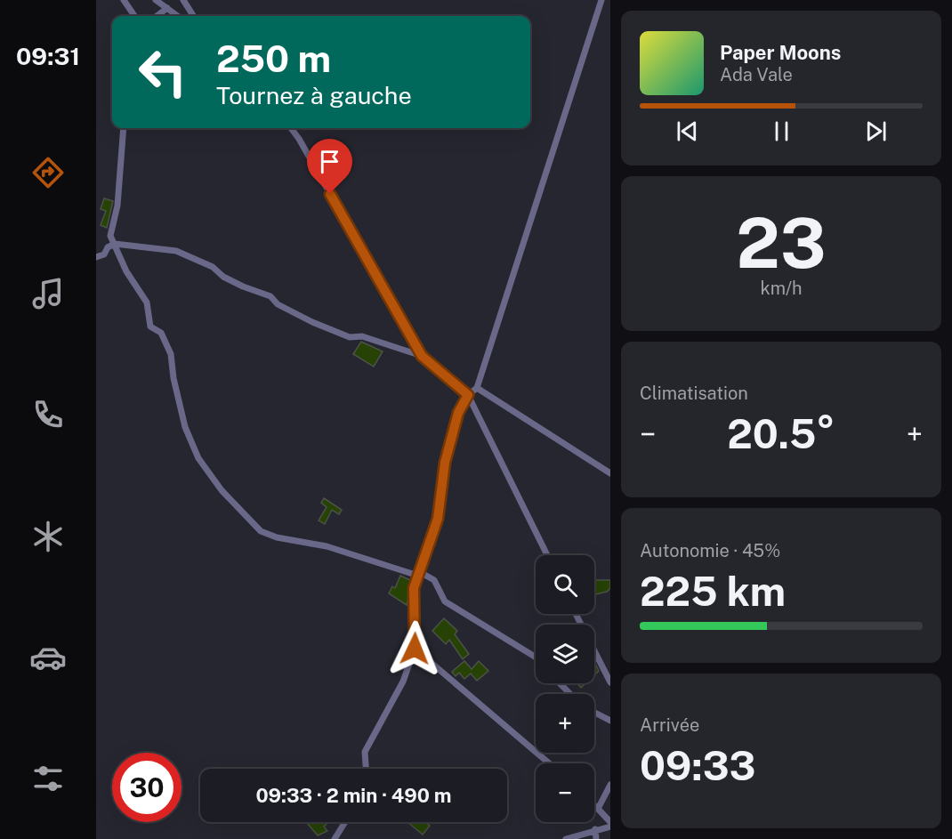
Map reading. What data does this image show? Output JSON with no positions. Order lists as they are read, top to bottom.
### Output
{
  "page": {
    "tabs": "09:31",
    "turn": ["250 m", "Tournez à gauche"],
    "song": ["Paper Moons", "Ada Vale"],
    "tile": [
      ["23", "km/h"],
      "Climatisation",
      ["Autonomie · 45%", "225 km"],
      ["Arrivée", "09:33"]
    ],
    "heat": ["−", "20.5°", "+"],
    "map_buttons": ["+", "−"],
    "limit": "30",
    "trip": "09:33 · 2 min · 490 m"
  }
}
